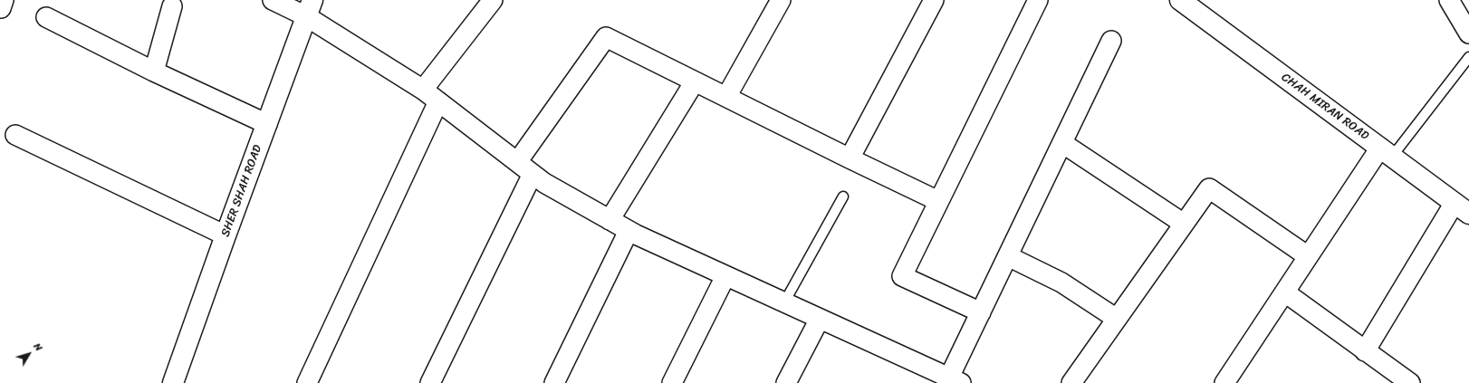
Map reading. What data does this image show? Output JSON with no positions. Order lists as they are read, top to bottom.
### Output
{
  "streets": {
    "main road": ["CHAH MIRAN ROAD", "SHER SHAH ROAD"]
  },
  "north": "top right"
}
